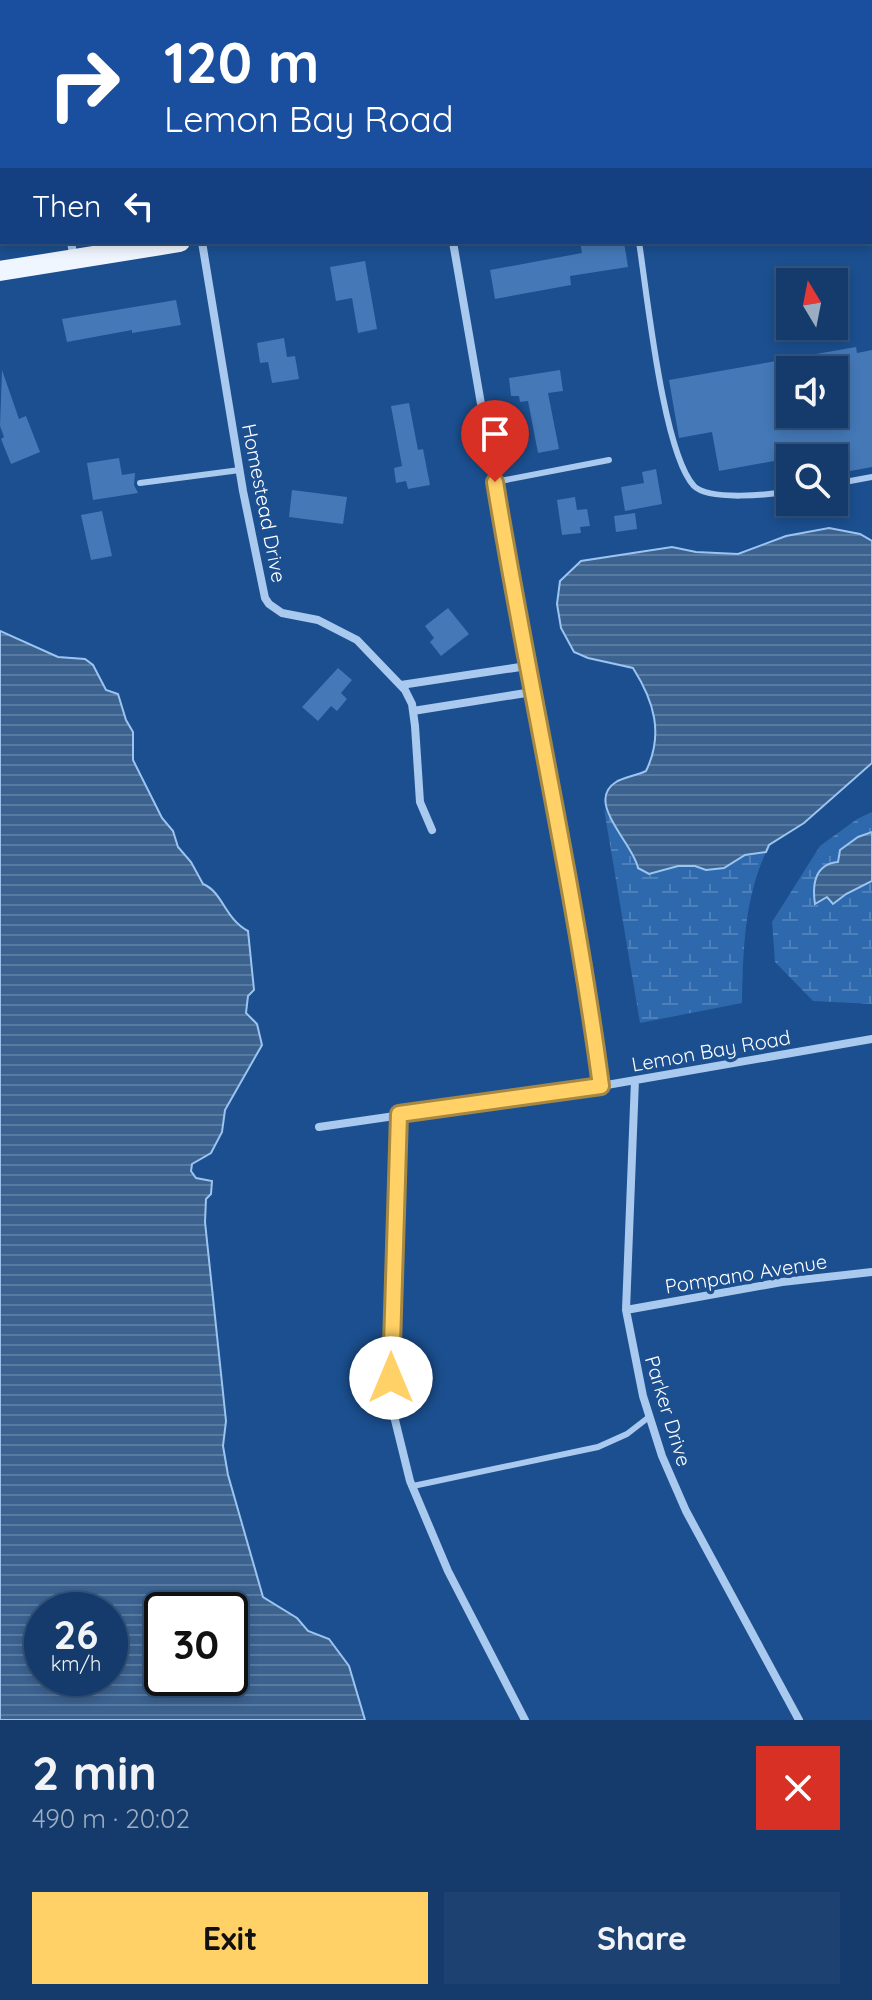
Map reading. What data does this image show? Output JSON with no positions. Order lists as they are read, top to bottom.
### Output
{
  "streets": {
    "street": [
      "Homestead Drive",
      "Lemon Bay Road",
      "Pompano Avenue",
      "Parker Drive"
    ]
  },
  "crossings": [
    ["Lemon Bay Road", "Parker Drive"],
    ["Pompano Avenue", "Parker Drive"]
  ],
  "north": "top",
  "page": {
    "turn": ["120 m", "Lemon Bay Road"],
    "then": "Then",
    "speed": "26 km/h",
    "limit": "30",
    "heading": ["2 min", "490 m · 20:02"],
    "buttons": ["Exit", "Share"]
  }
}
